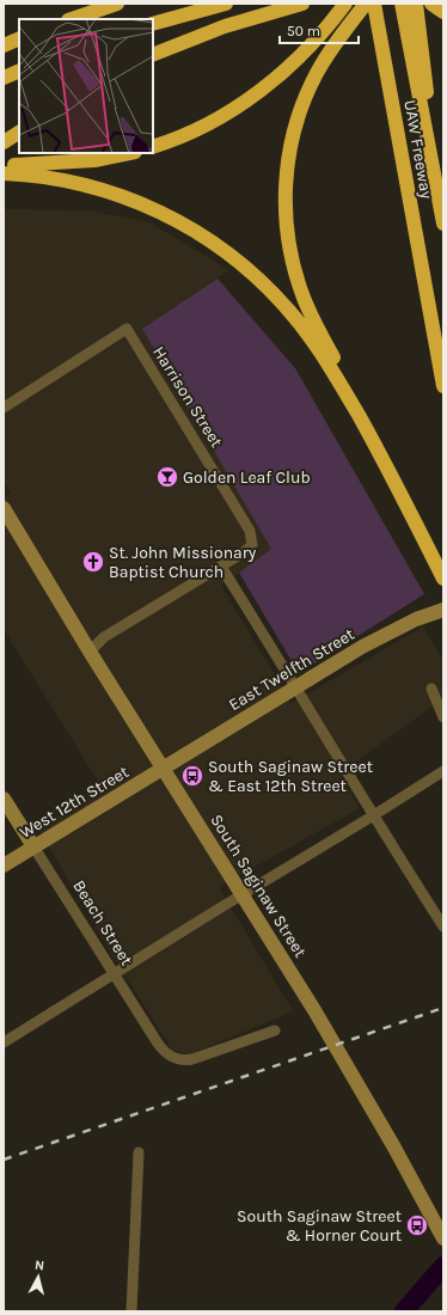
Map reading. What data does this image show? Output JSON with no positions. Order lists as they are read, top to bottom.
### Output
{
  "streets": {
    "highway": ["UAW Freeway"],
    "main road": [
      "East Twelfth Street",
      "West 12th Street",
      "South Saginaw Street",
      "Beach Street"
    ],
    "street": ["Harrison Street"]
  },
  "crossings": [
    ["East Twelfth Street", "West 12th Street"],
    ["East Twelfth Street", "South Saginaw Street"],
    ["West 12th Street", "South Saginaw Street"],
    ["West 12th Street", "Beach Street"]
  ],
  "places": {
    "bar": ["Golden Leaf Club"],
    "church": ["St. John Missionary Baptist Church"],
    "bus stop": ["South Saginaw Street & East 12th Street", "South Saginaw Street & Horner Court"]
  },
  "scale_bar": "50 m",
  "north": "top"
}
